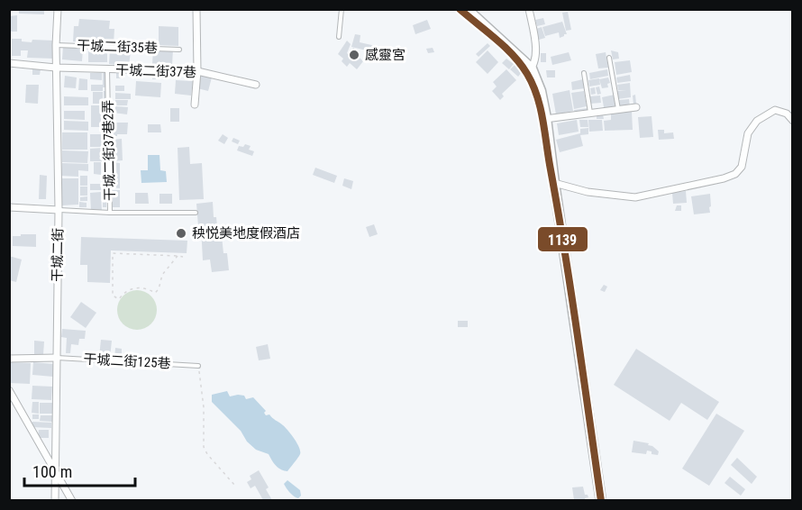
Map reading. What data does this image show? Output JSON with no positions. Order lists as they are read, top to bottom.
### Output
{
  "streets": {
    "street": ["干城二街37巷", "干城二街"],
    "lane": ["干城二街35巷", "干城二街37巷2弄", "干城二街125巷"]
  },
  "crossings": [
    ["干城二街35巷", "干城二街"],
    ["干城二街37巷", "干城二街37巷2弄"],
    ["干城二街37巷", "干城二街"],
    ["干城二街37巷2弄", "干城二街"],
    ["干城二街", "干城二街125巷"]
  ],
  "places": ["感靈宮", "秧悦美地度假酒店"],
  "lines": ["transit line 1139"],
  "scale_bar": "100 m"
}
